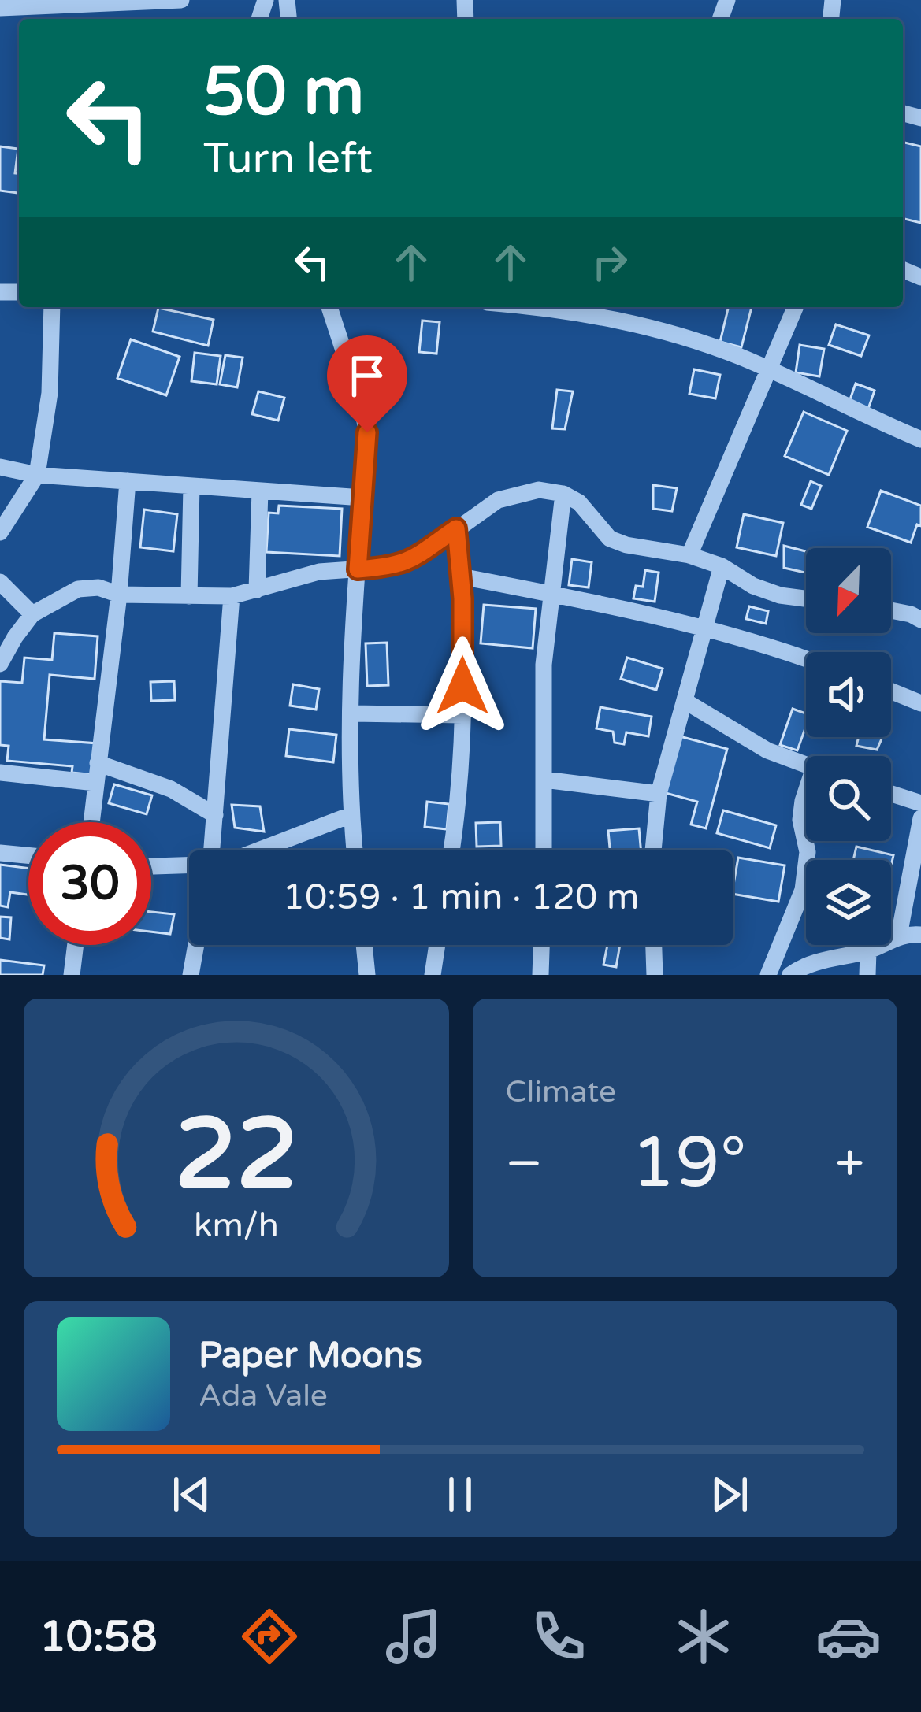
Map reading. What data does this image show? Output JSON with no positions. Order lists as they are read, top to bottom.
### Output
{
  "north": "bottom left",
  "page": {
    "turn": ["50 m", "Turn left"],
    "limit": "30",
    "trip": "10:59 · 1 min · 120 m",
    "tile": "Climate",
    "heat": ["−", "19°", "+"],
    "song": ["Paper Moons", "Ada Vale"],
    "tabs": "10:58",
    "gauge": ["22", "km/h"]
  }
}
